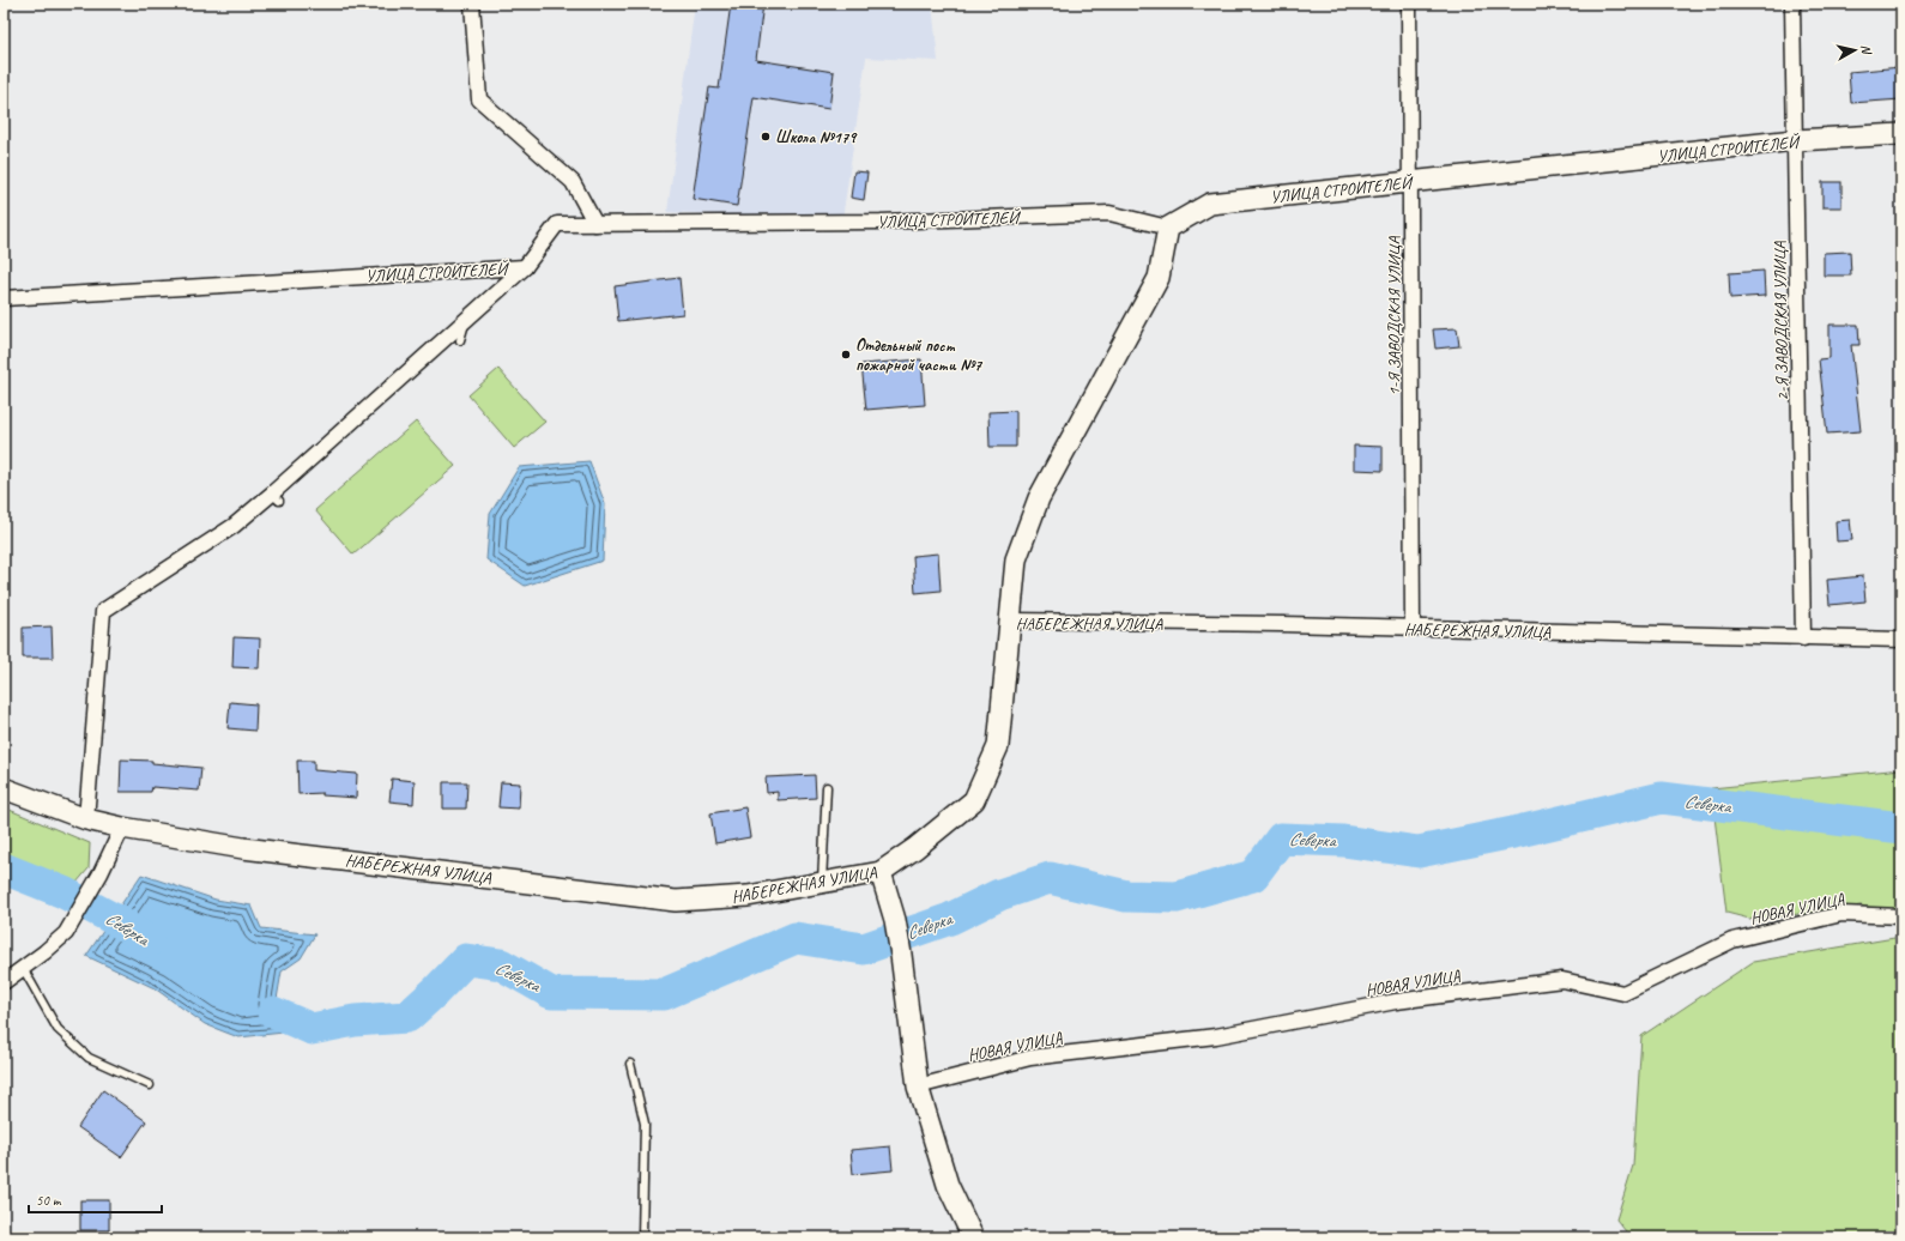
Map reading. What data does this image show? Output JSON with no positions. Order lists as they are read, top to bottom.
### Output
{
  "streets": {
    "street": [
      "УЛИЦА СТРОИТЕЛЕЙ",
      "1-Я ЗАВОДСКАЯ УЛИЦА",
      "2-Я ЗАВОДСКАЯ УЛИЦА",
      "НАБЕРЕЖНАЯ УЛИЦА",
      "НОВАЯ УЛИЦА"
    ]
  },
  "crossings": [
    ["УЛИЦА СТРОИТЕЛЕЙ", "1-Я ЗАВОДСКАЯ УЛИЦА"],
    ["УЛИЦА СТРОИТЕЛЕЙ", "2-Я ЗАВОДСКАЯ УЛИЦА"],
    ["1-Я ЗАВОДСКАЯ УЛИЦА", "НАБЕРЕЖНАЯ УЛИЦА"],
    ["2-Я ЗАВОДСКАЯ УЛИЦА", "НАБЕРЕЖНАЯ УЛИЦА"]
  ],
  "water": ["Северка"],
  "places": ["Школа №179", "Отдельный пост пожарной части №7"],
  "scale_bar": "50 m",
  "north": "right"
}
